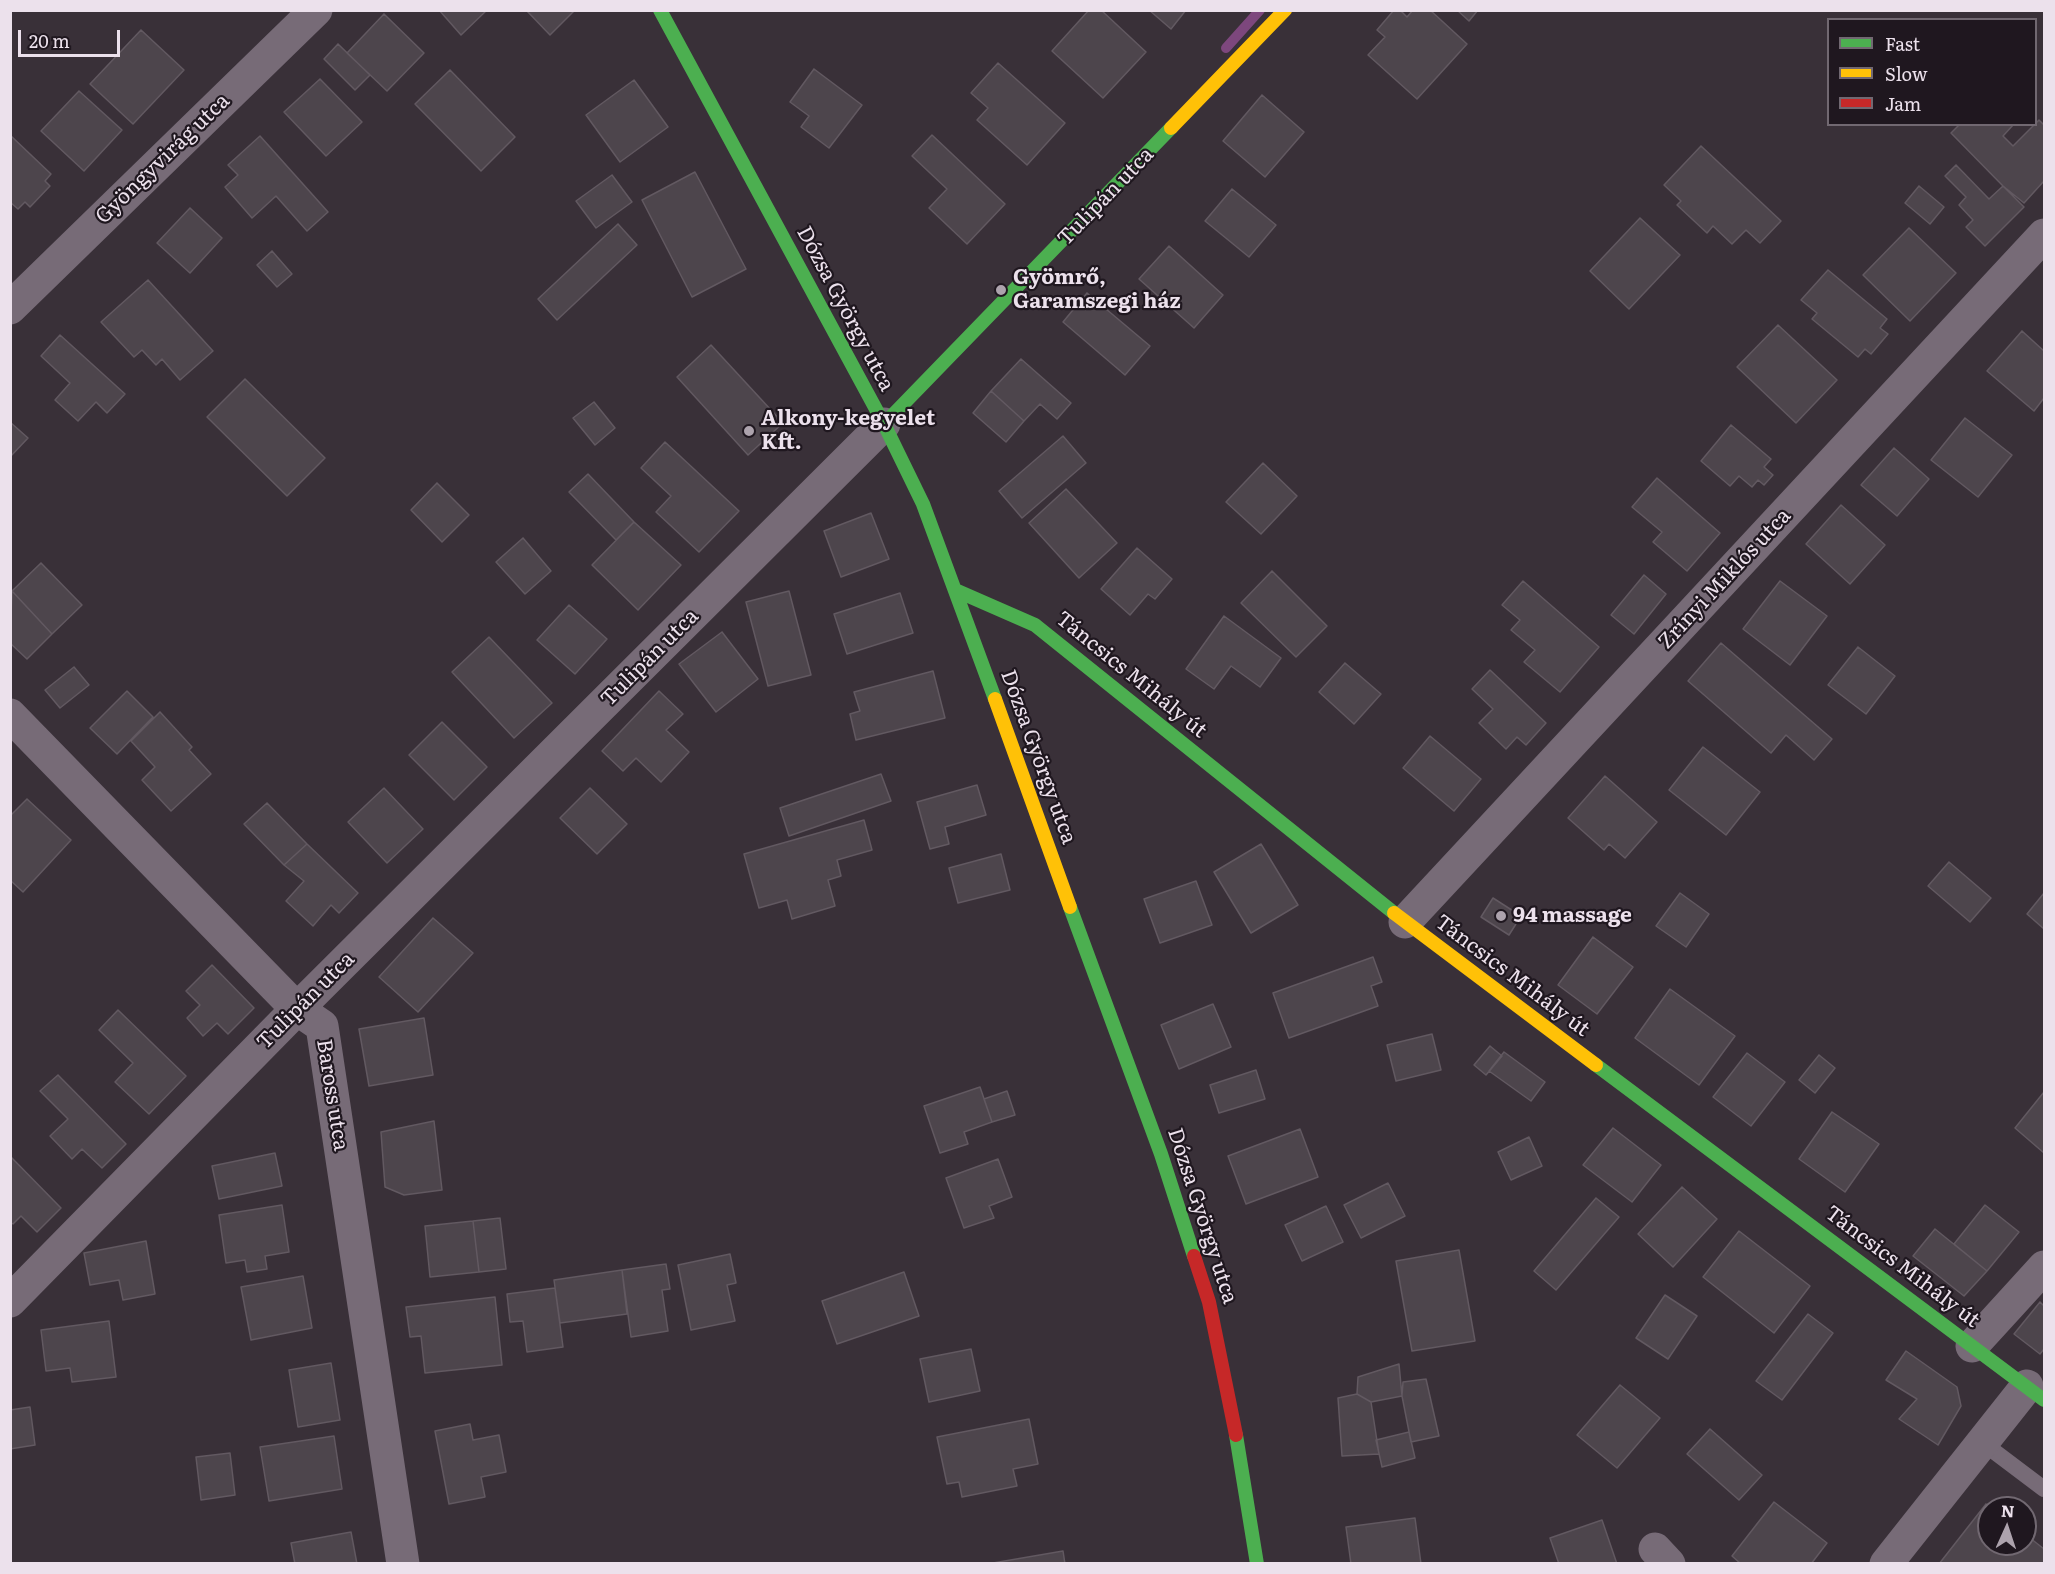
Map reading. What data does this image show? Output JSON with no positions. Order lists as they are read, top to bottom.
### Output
{
  "streets": {
    "street": [
      "Gyöngyvirág utca",
      "Tulipán utca",
      "Dózsa György utca",
      "Zrínyi Miklós utca",
      "Táncsics Mihály út",
      "Baross utca"
    ]
  },
  "crossings": [
    ["Tulipán utca", "Dózsa György utca"],
    ["Tulipán utca", "Baross utca"],
    ["Dózsa György utca", "Táncsics Mihály út"],
    ["Zrínyi Miklós utca", "Táncsics Mihály út"]
  ],
  "places": ["Gyömrő, Garamszegi ház", "Alkony-kegyelet Kft.", "94 massage"],
  "legend": ["Fast", "Slow", "Jam"],
  "scale_bar": "20 m",
  "north": "top"
}
